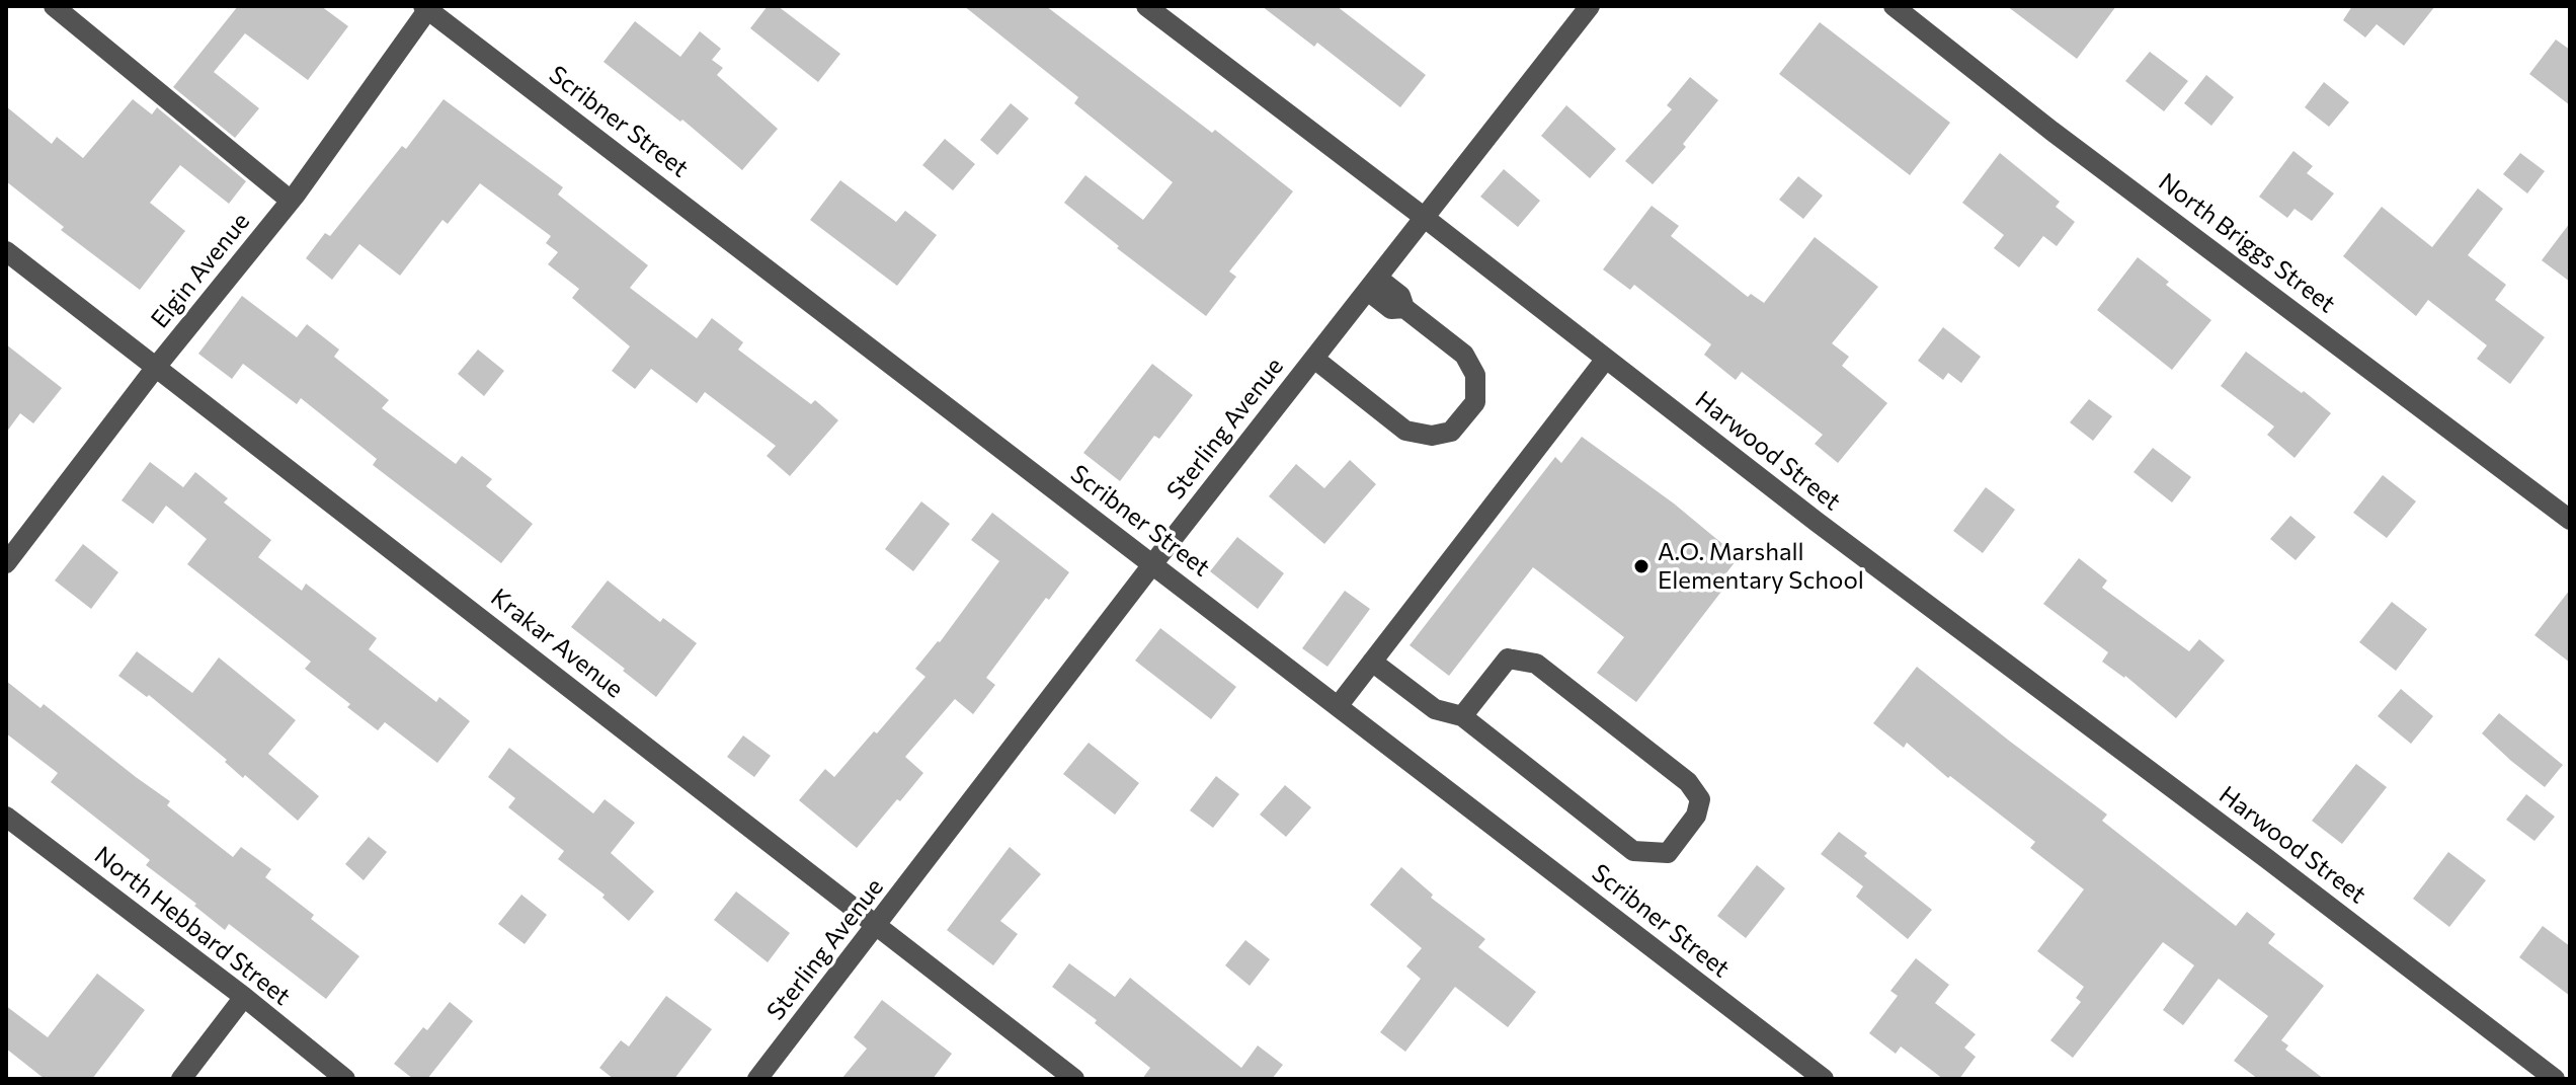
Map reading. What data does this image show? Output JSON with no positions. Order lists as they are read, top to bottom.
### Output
{
  "streets": {
    "street": [
      "Scribner Street",
      "North Briggs Street",
      "Elgin Avenue",
      "Sterling Avenue",
      "Harwood Street",
      "Krakar Avenue",
      "North Hebbard Street"
    ]
  },
  "crossings": [
    ["Scribner Street", "Elgin Avenue"],
    ["Scribner Street", "Sterling Avenue"],
    ["Elgin Avenue", "Krakar Avenue"],
    ["Sterling Avenue", "Harwood Street"],
    ["Sterling Avenue", "Krakar Avenue"]
  ],
  "places": ["A.O. Marshall Elementary School"]
}
